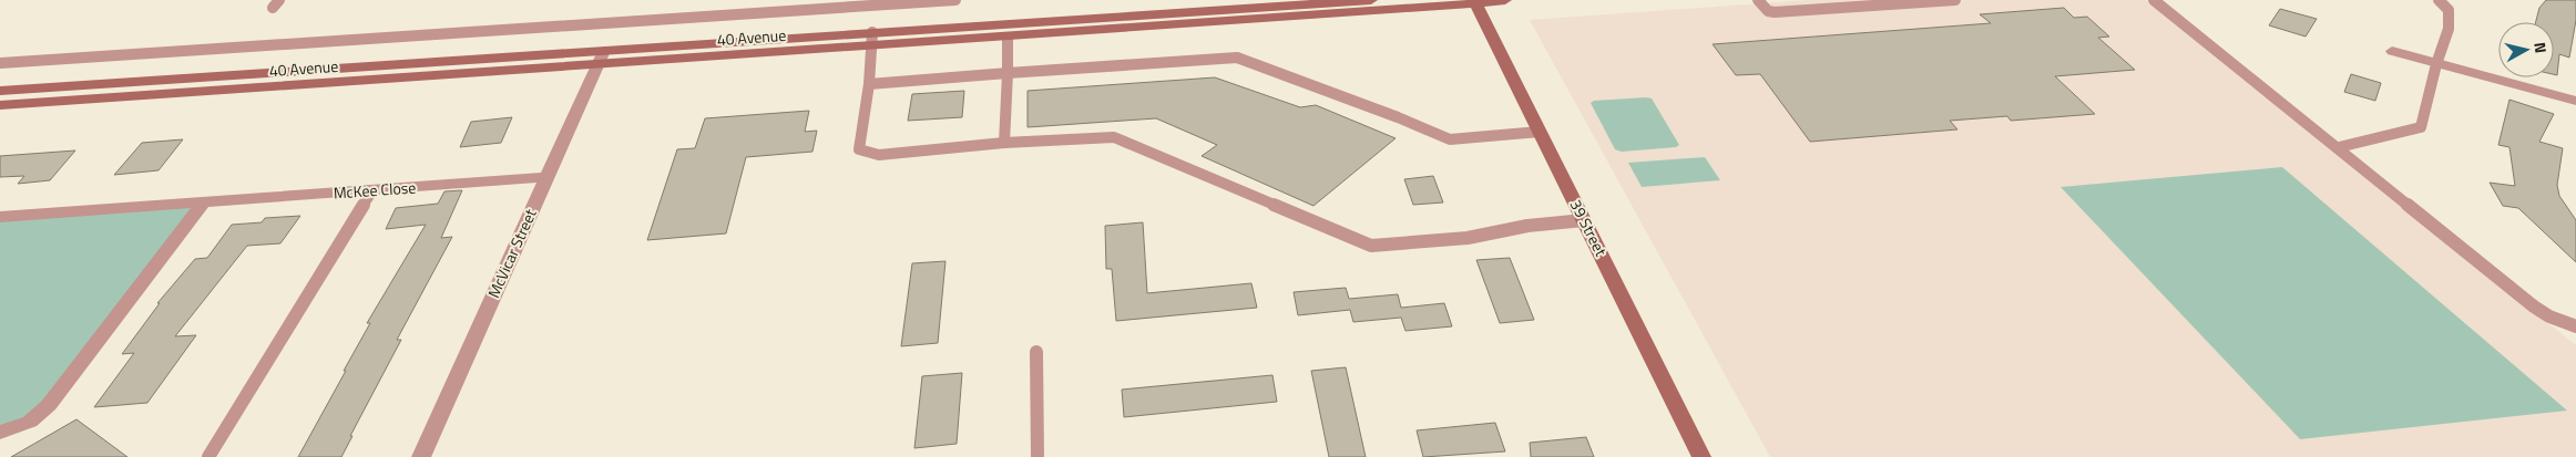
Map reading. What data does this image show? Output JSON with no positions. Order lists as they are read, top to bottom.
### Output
{
  "streets": {
    "main road": ["40 Avenue", "39 Street"],
    "street": ["McKee Close", "McVicar Street"]
  },
  "crossings": [
    ["40 Avenue", "39 Street"],
    ["40 Avenue", "McVicar Street"],
    ["McKee Close", "McVicar Street"]
  ],
  "north": "right"
}
